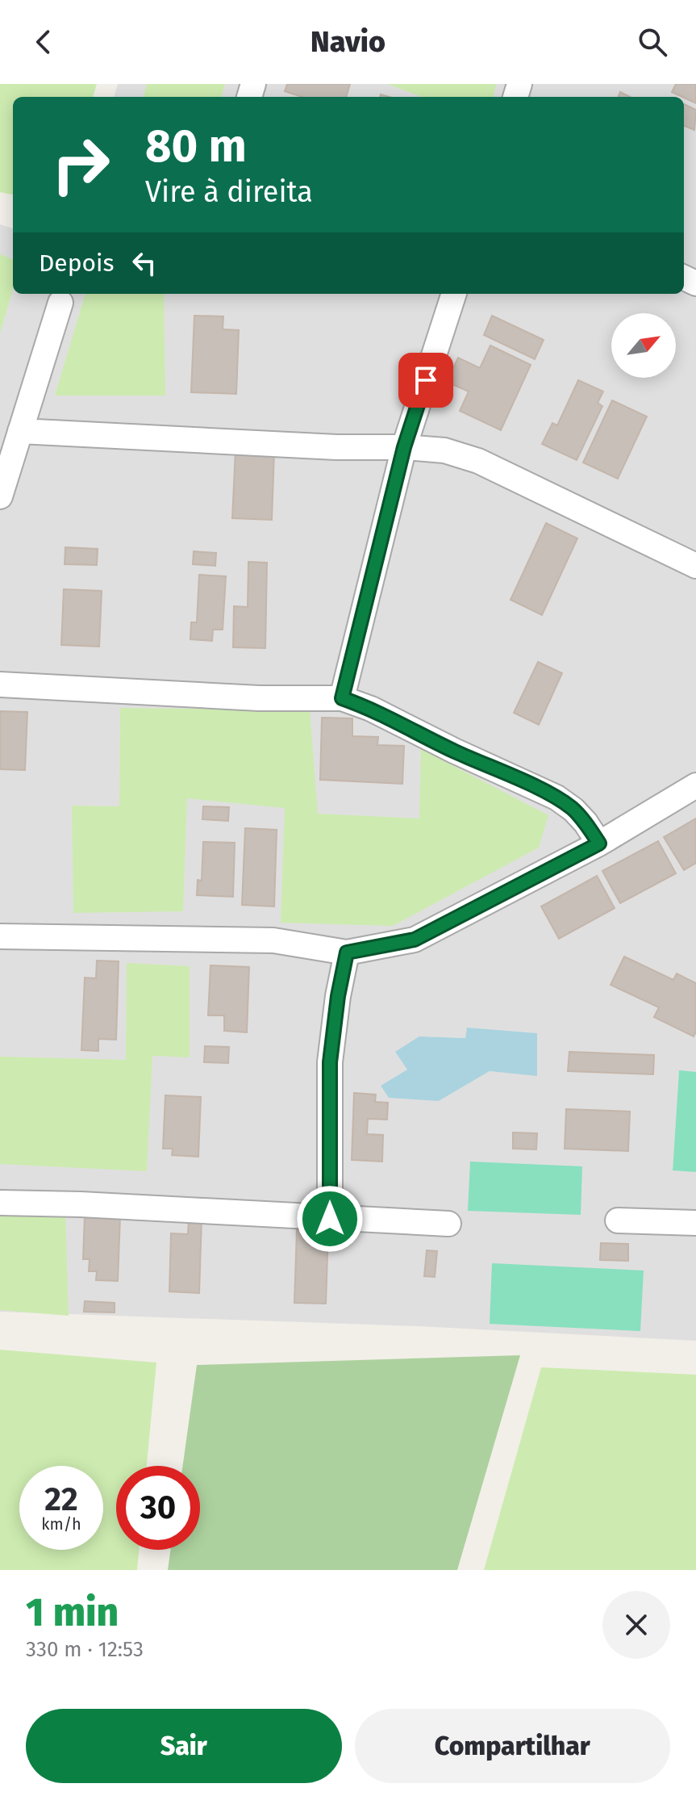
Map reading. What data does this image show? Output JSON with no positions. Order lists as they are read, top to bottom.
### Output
{
  "north": "top right",
  "page": {
    "header": "Navio",
    "turn": ["80 m", "Vire à direita"],
    "then": "Depois",
    "speed": "22 km/h",
    "limit": "30",
    "heading": ["1 min", "330 m · 12:53"],
    "buttons": ["Sair", "Compartilhar"]
  }
}
